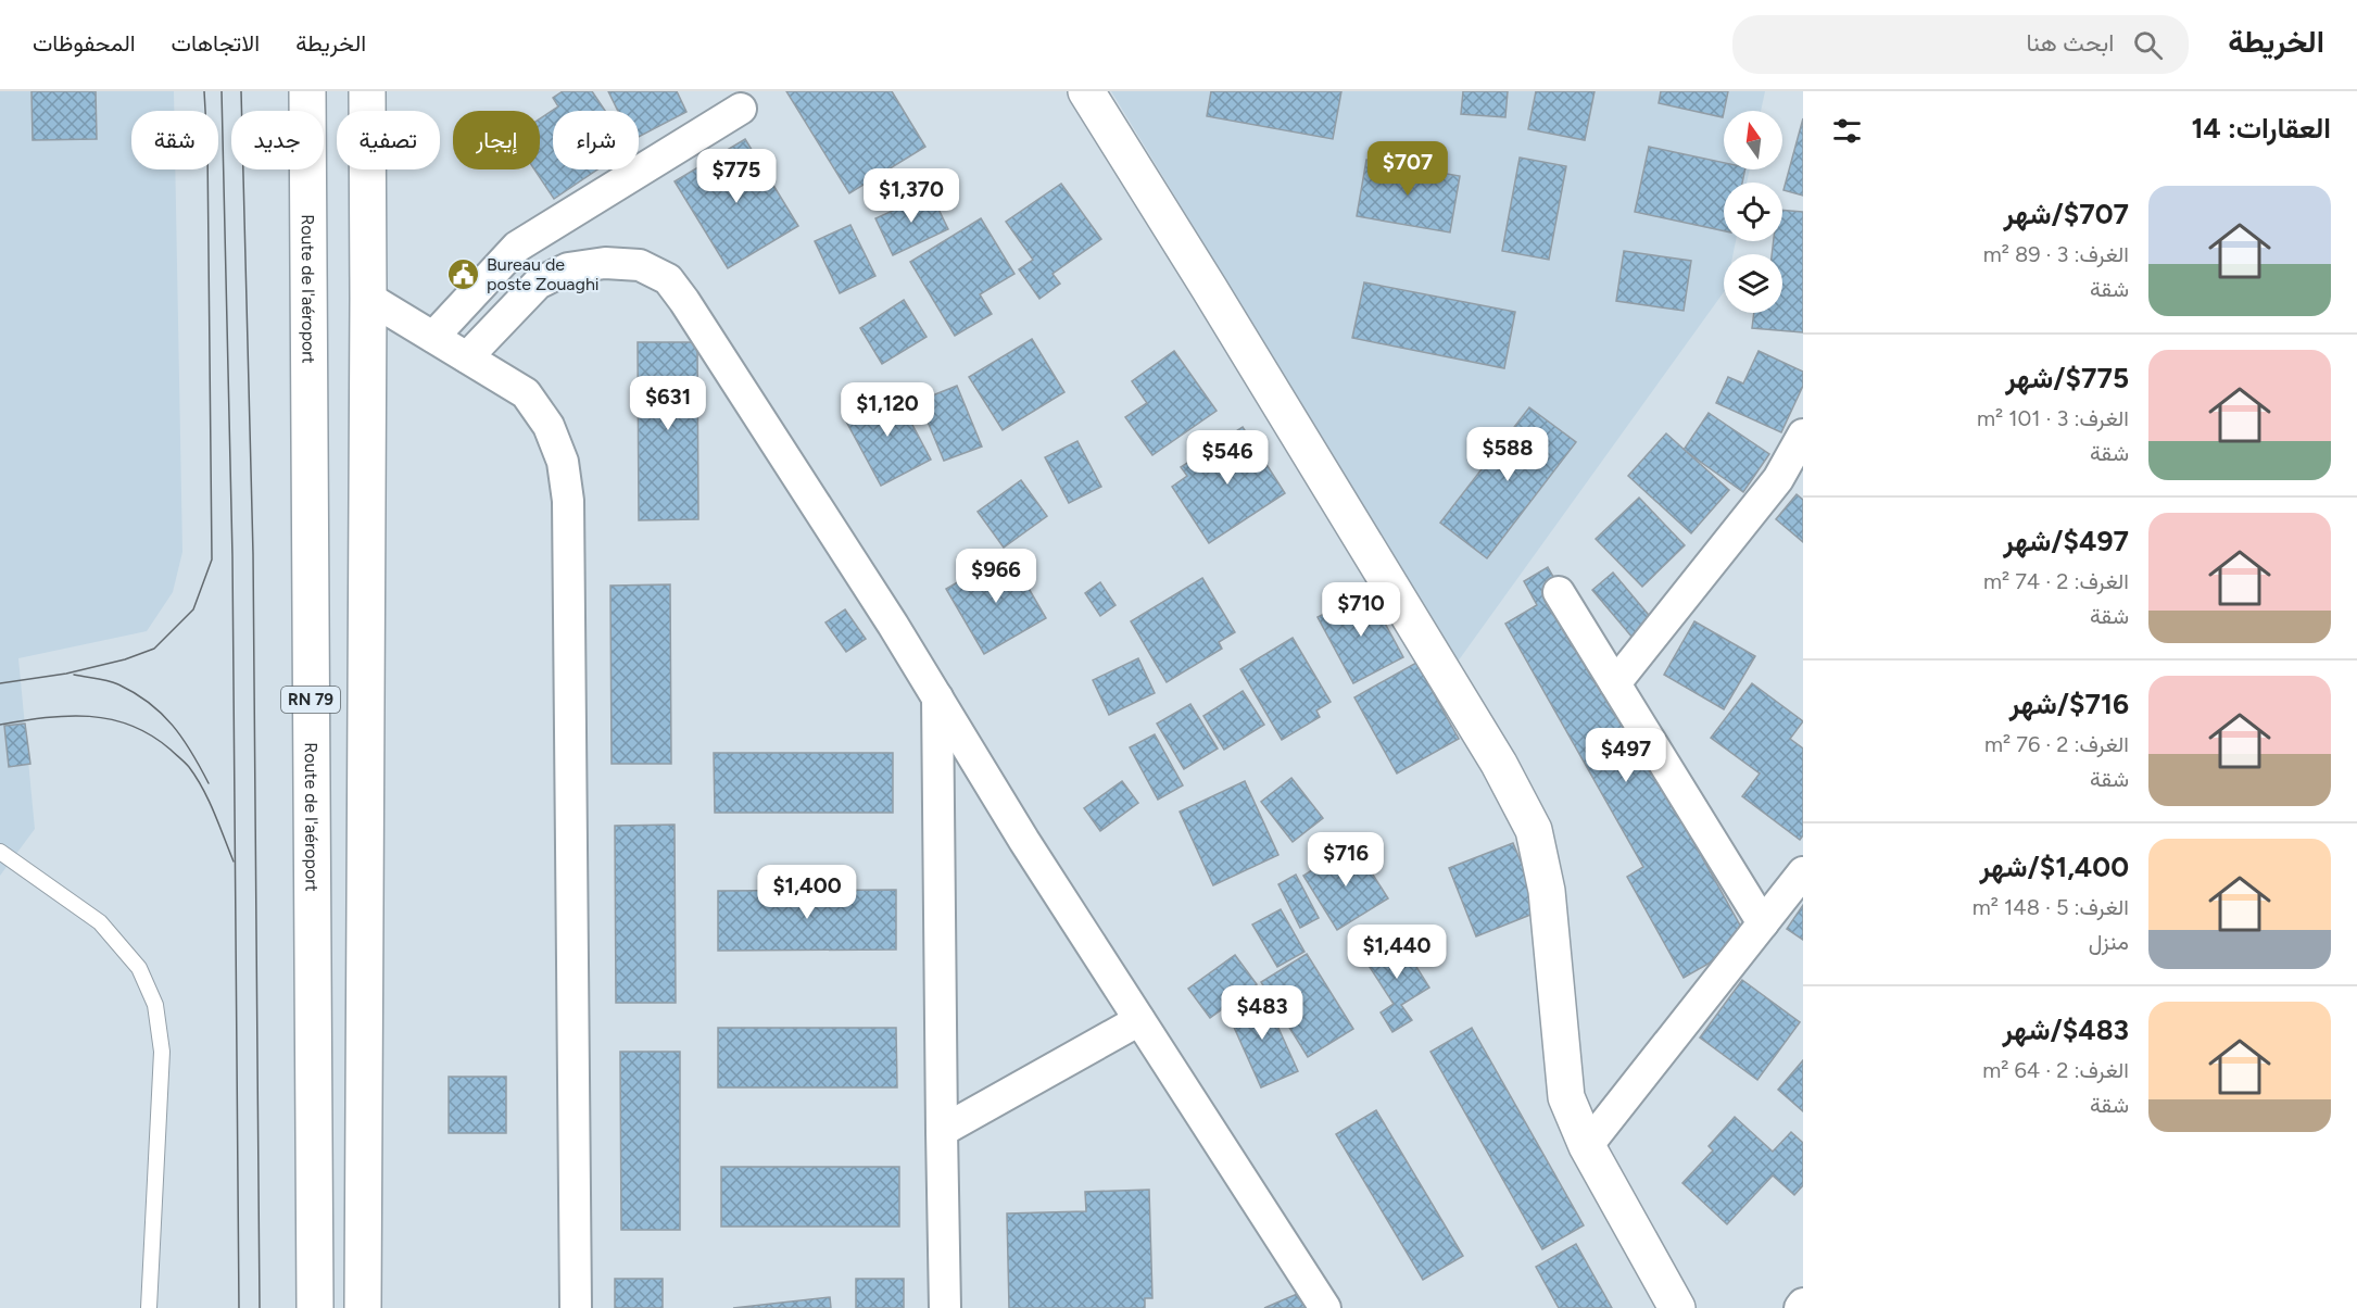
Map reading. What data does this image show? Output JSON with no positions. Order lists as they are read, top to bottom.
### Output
{
  "streets": {
    "main road": ["Route de l'aéroport", "RN 79"]
  },
  "places": {
    "public building": ["Bureau de poste Zouaghi"]
  },
  "north": "top",
  "page": {
    "header": "الخريطة",
    "search": "ابحث هنا",
    "nav": ["الخريطة", "الاتجاهات", "المحفوظات"],
    "heading": "العقارات: 14",
    "chip": [
      "شراء",
      "إيجار",
      "تصفية",
      "جديد",
      "شقة"
    ],
    "price": [
      "$707",
      "$775",
      "$1,370",
      "$631",
      "$1,120",
      "$588",
      "$546",
      "$966",
      "$710",
      "$497",
      "$716",
      "$1,400",
      "$1,440",
      "$483"
    ],
    "list": [
      {
        "name": "$707/شهر",
        "note": "الغرف: 3 · 89 m² · شقة"
      },
      {
        "name": "$775/شهر",
        "note": "الغرف: 3 · 101 m² · شقة"
      },
      {
        "name": "$497/شهر",
        "note": "الغرف: 2 · 74 m² · شقة"
      },
      {
        "name": "$716/شهر",
        "note": "الغرف: 2 · 76 m² · شقة"
      },
      {
        "name": "$1,400/شهر",
        "note": "الغرف: 5 · 148 m² · منزل"
      },
      {
        "name": "$483/شهر",
        "note": "الغرف: 2 · 64 m² · شقة"
      }
    ]
  }
}
